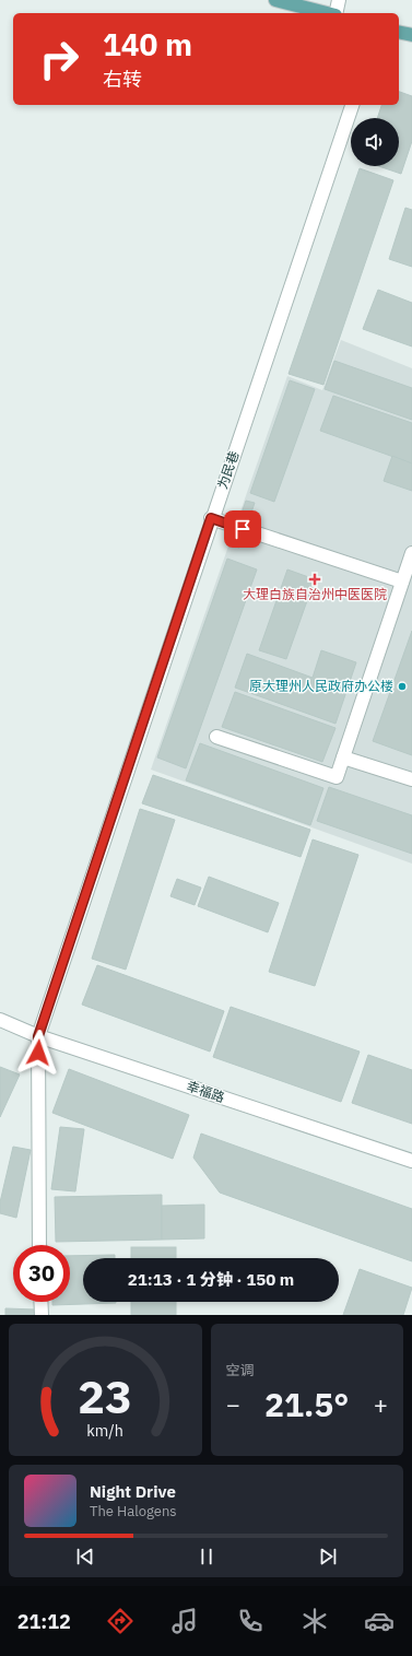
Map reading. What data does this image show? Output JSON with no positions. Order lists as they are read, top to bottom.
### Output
{
  "streets": {
    "street": ["为民巷", "幸福路"]
  },
  "crossings": [
    ["为民巷", "幸福路"]
  ],
  "places": {
    "health": ["大理白族自治州中医医院"],
    "other": ["原大理州人民政府办公楼"]
  },
  "page": {
    "turn": ["140 m", "右转"],
    "limit": "30",
    "trip": "21:13 · 1 分钟 · 150 m",
    "tile": "空调",
    "heat": ["−", "21.5°", "+"],
    "song": ["Night Drive", "The Halogens"],
    "tabs": "21:12",
    "gauge": ["23", "km/h"]
  }
}
